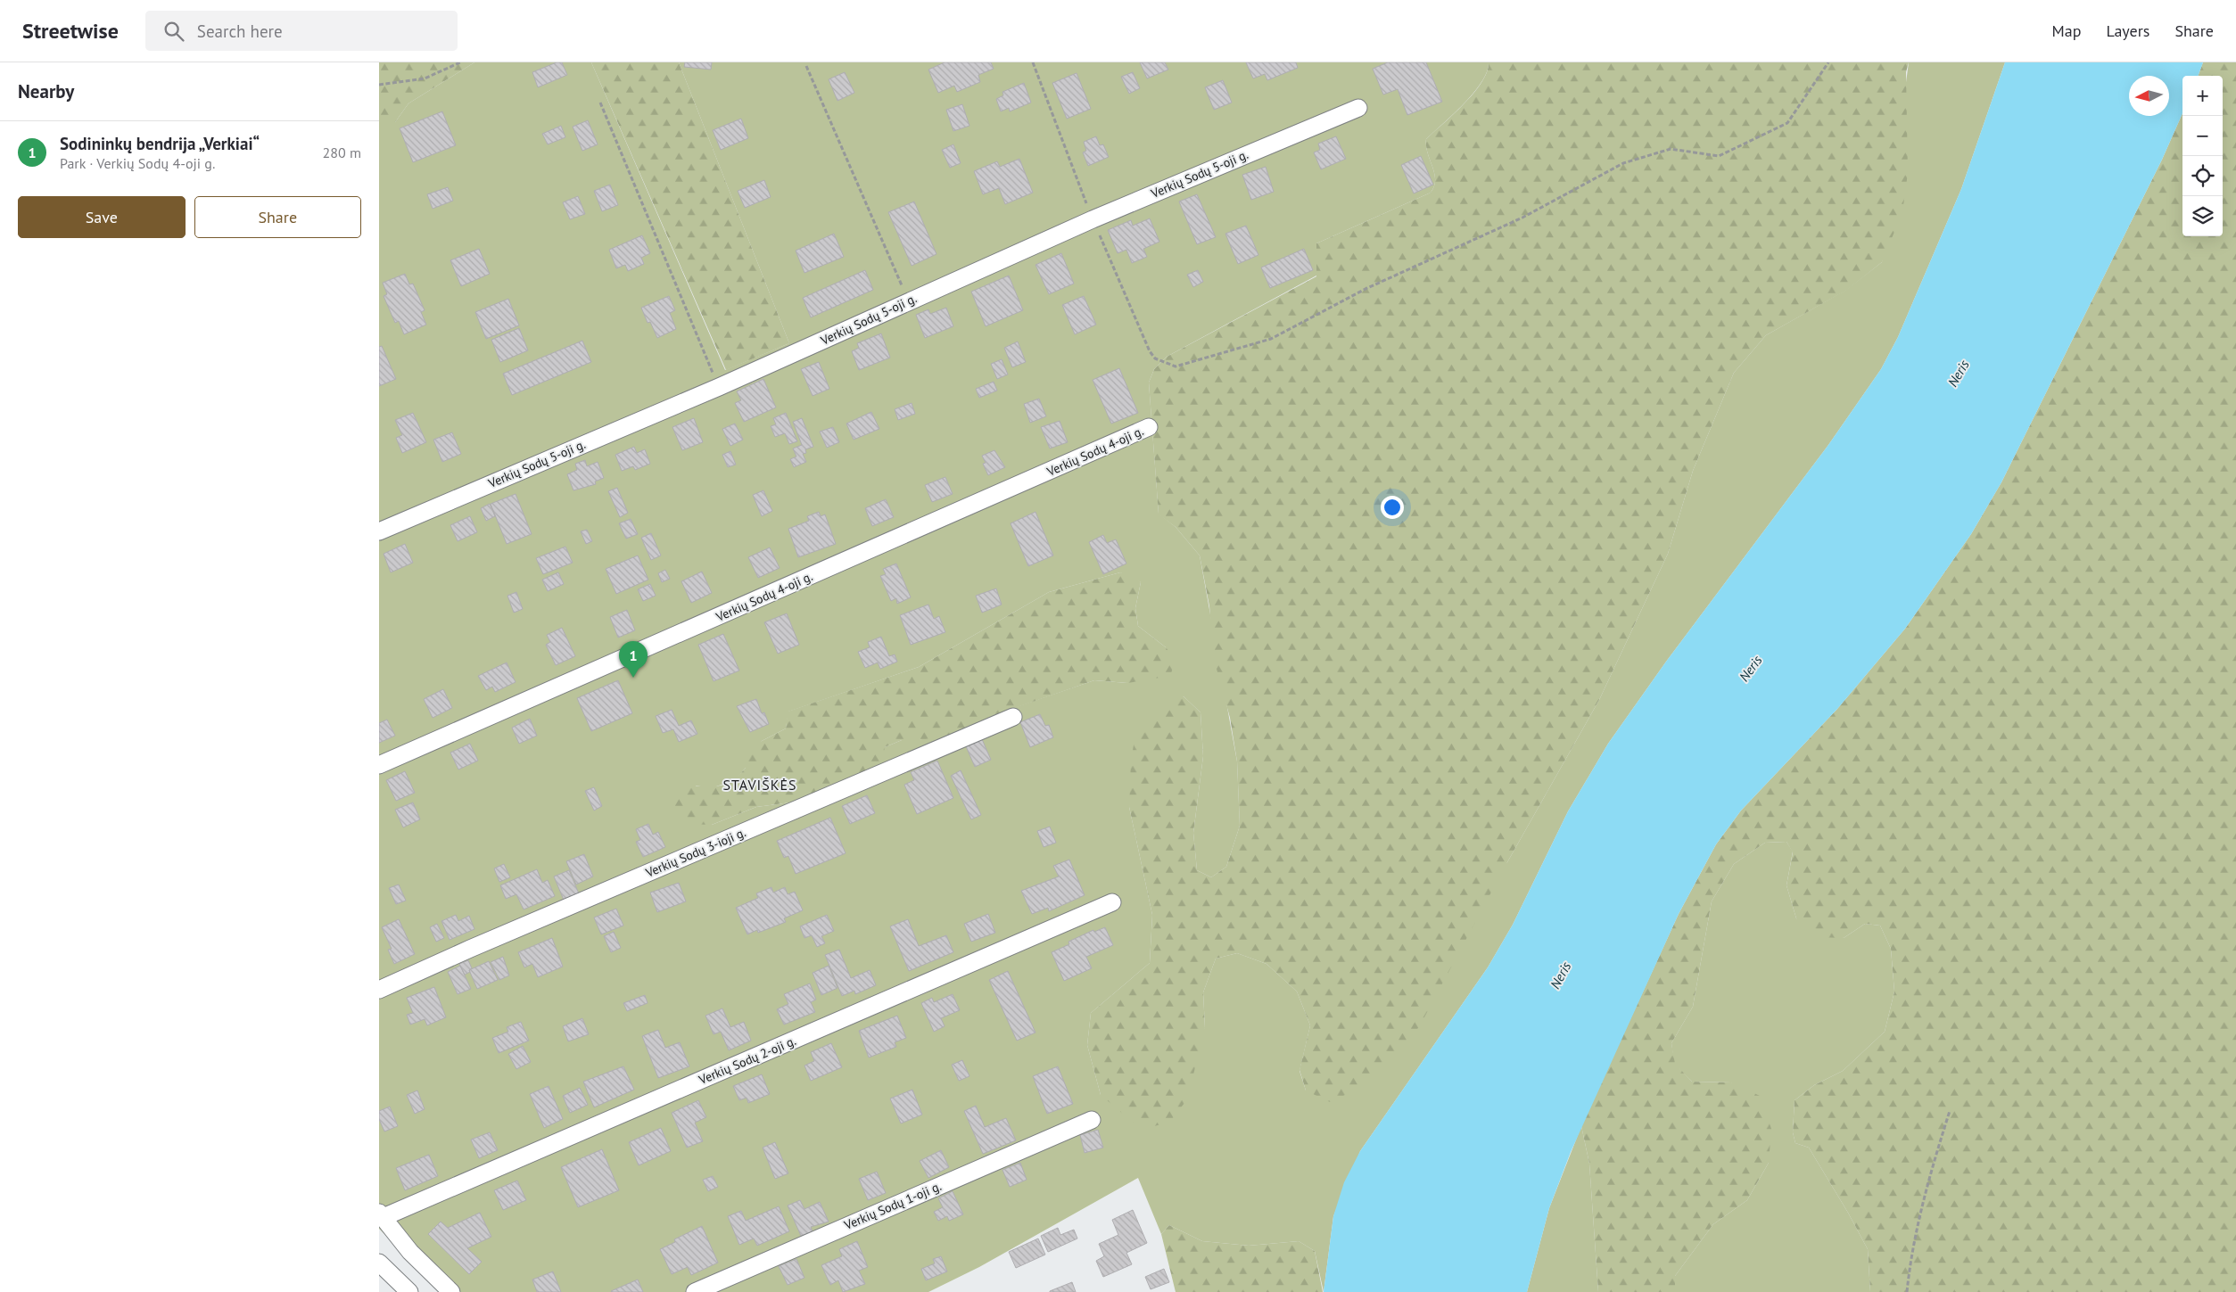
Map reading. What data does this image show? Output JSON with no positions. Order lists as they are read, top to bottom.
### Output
{
  "streets": {
    "street": [
      "Verkių Sodų 5-oji g.",
      "Verkių Sodų 4-oji g.",
      "Verkių Sodų 3-ioji g.",
      "Verkių Sodų 2-oji g.",
      "Verkių Sodų 1-oji g."
    ]
  },
  "districts": ["STAVIŠKĖS"],
  "water": ["Neris"],
  "north": "left",
  "page": {
    "header": "Streetwise",
    "search": "Search here",
    "nav": ["Map", "Layers", "Share"],
    "heading": "Nearby",
    "map_buttons": ["+", "−"],
    "list": [
      {
        "mark": "1",
        "name": "Sodininkų bendrija „Verkiai“",
        "note": "Park · Verkių Sodų 4-oji g.",
        "value": "280 m"
      }
    ],
    "buttons": ["Save", "Share"],
    "pins": "1"
  }
}
